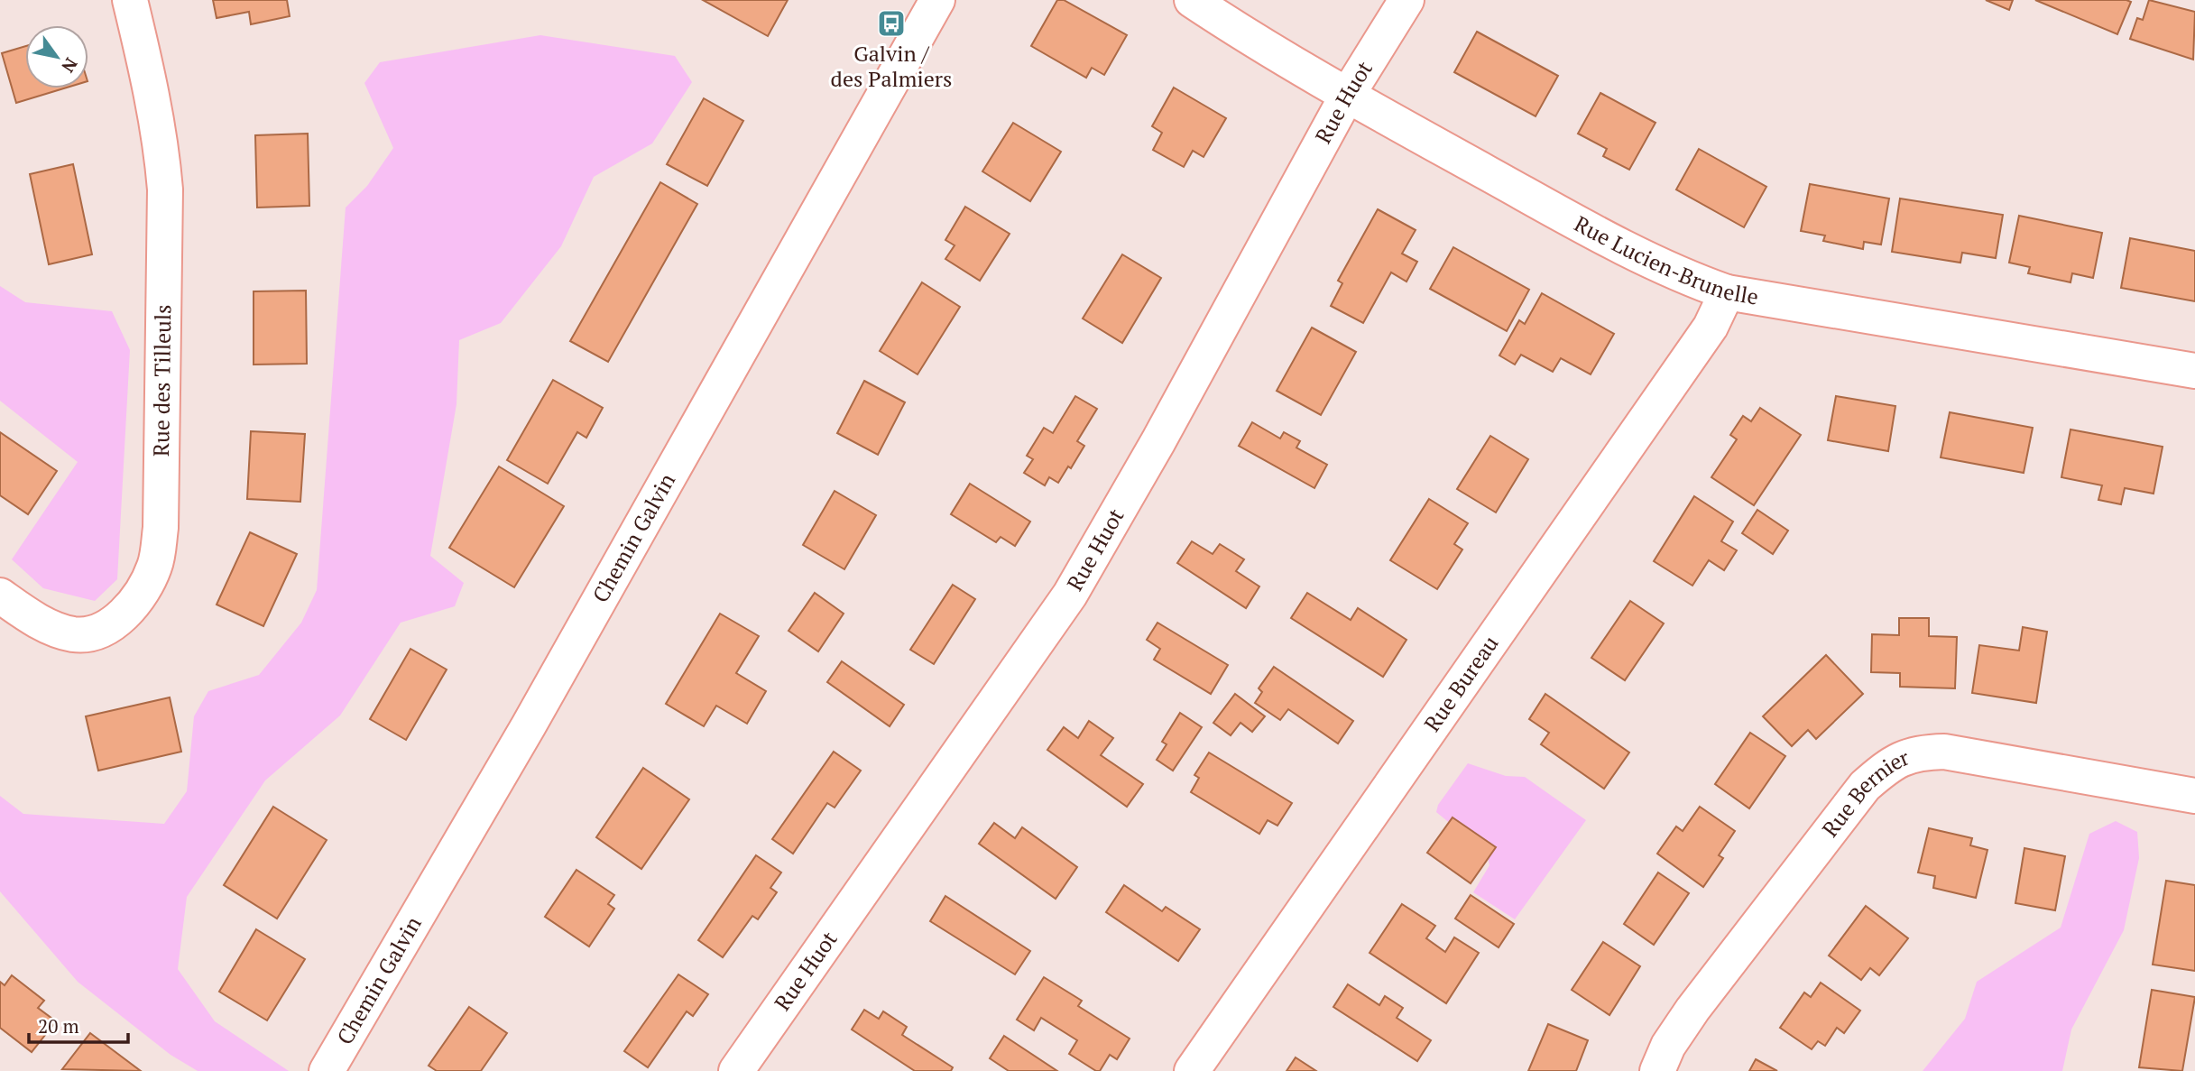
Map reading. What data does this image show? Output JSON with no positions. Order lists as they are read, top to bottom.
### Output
{
  "streets": {
    "street": [
      "Rue Huot",
      "Rue Lucien-Brunelle",
      "Rue des Tilleuls",
      "Chemin Galvin",
      "Rue Bureau",
      "Rue Bernier"
    ]
  },
  "crossings": [
    ["Rue Huot", "Rue Lucien-Brunelle"],
    ["Rue Lucien-Brunelle", "Rue Bureau"]
  ],
  "places": {
    "bus stop": ["Galvin / des Palmiers"]
  },
  "scale_bar": "20 m",
  "north": "bottom right"
}
